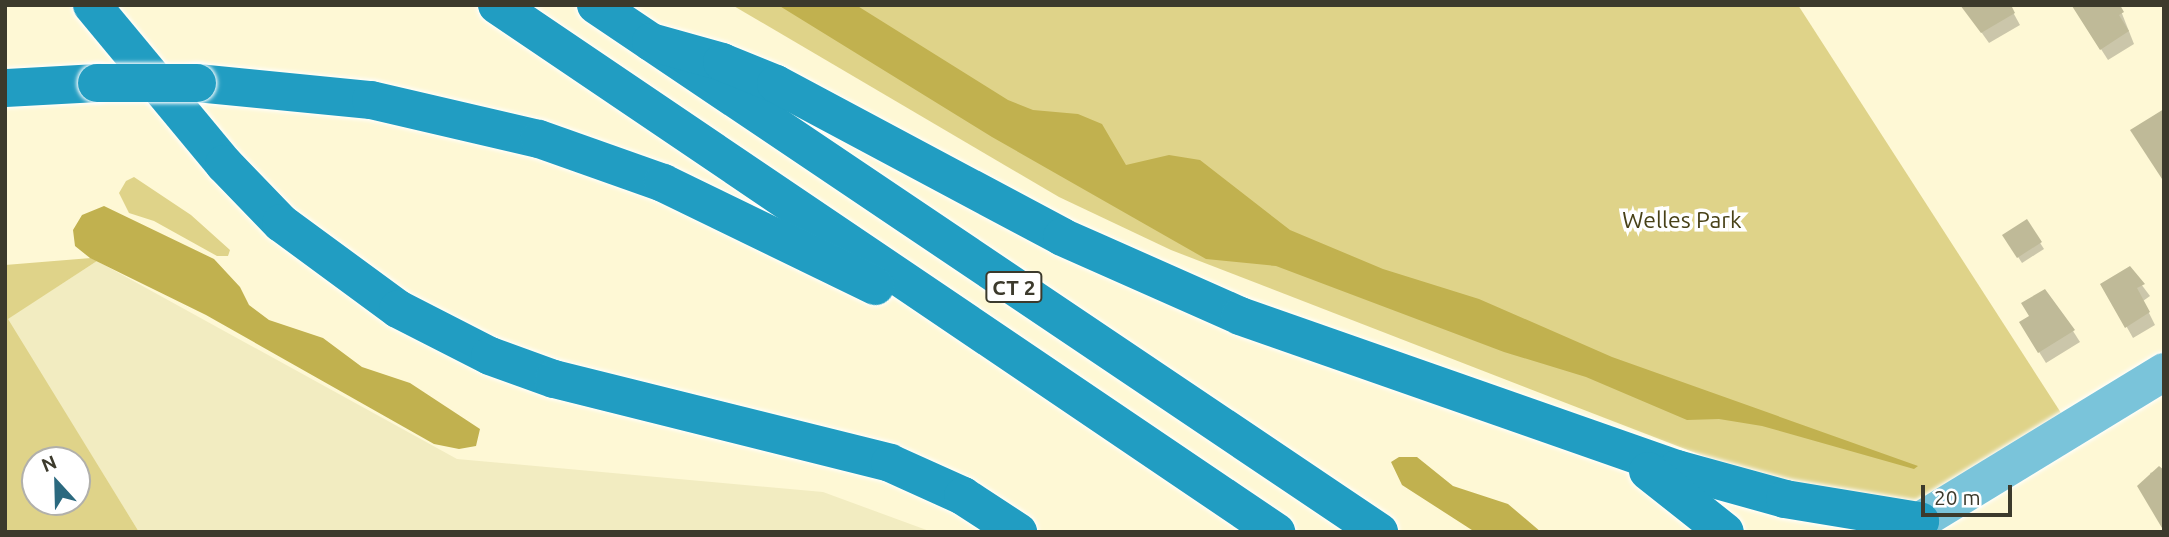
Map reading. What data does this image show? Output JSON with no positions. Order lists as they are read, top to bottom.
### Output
{
  "streets": {
    "highway": ["CT 2"]
  },
  "parks": ["Welles Park"],
  "scale_bar": "20 m",
  "north": "top"
}
